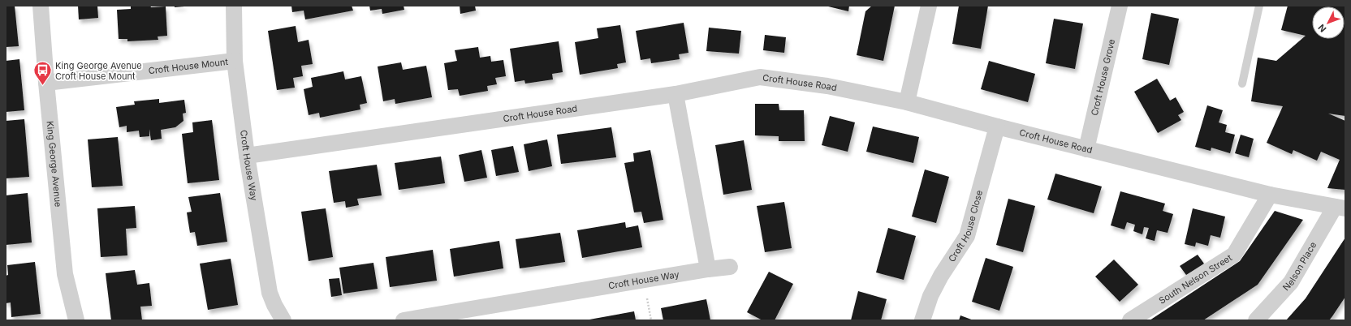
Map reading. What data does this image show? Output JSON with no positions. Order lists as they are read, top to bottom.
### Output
{
  "streets": {
    "street": [
      "Croft House Mount",
      "Croft House Grove",
      "Croft House Road",
      "King George Avenue",
      "Croft House Way",
      "Croft House Close",
      "Nelson Place",
      "South Nelson Street"
    ]
  },
  "crossings": [
    ["Croft House Mount", "King George Avenue"],
    ["Croft House Mount", "Croft House Way"],
    ["Croft House Grove", "Croft House Road"],
    ["Croft House Road", "Croft House Way"],
    ["Croft House Road", "Croft House Close"],
    ["Croft House Road", "Nelson Place"],
    ["Croft House Road", "South Nelson Street"]
  ],
  "places": {
    "bus stop": ["King George Avenue Croft House Mount"]
  },
  "north": "bottom left"
}
